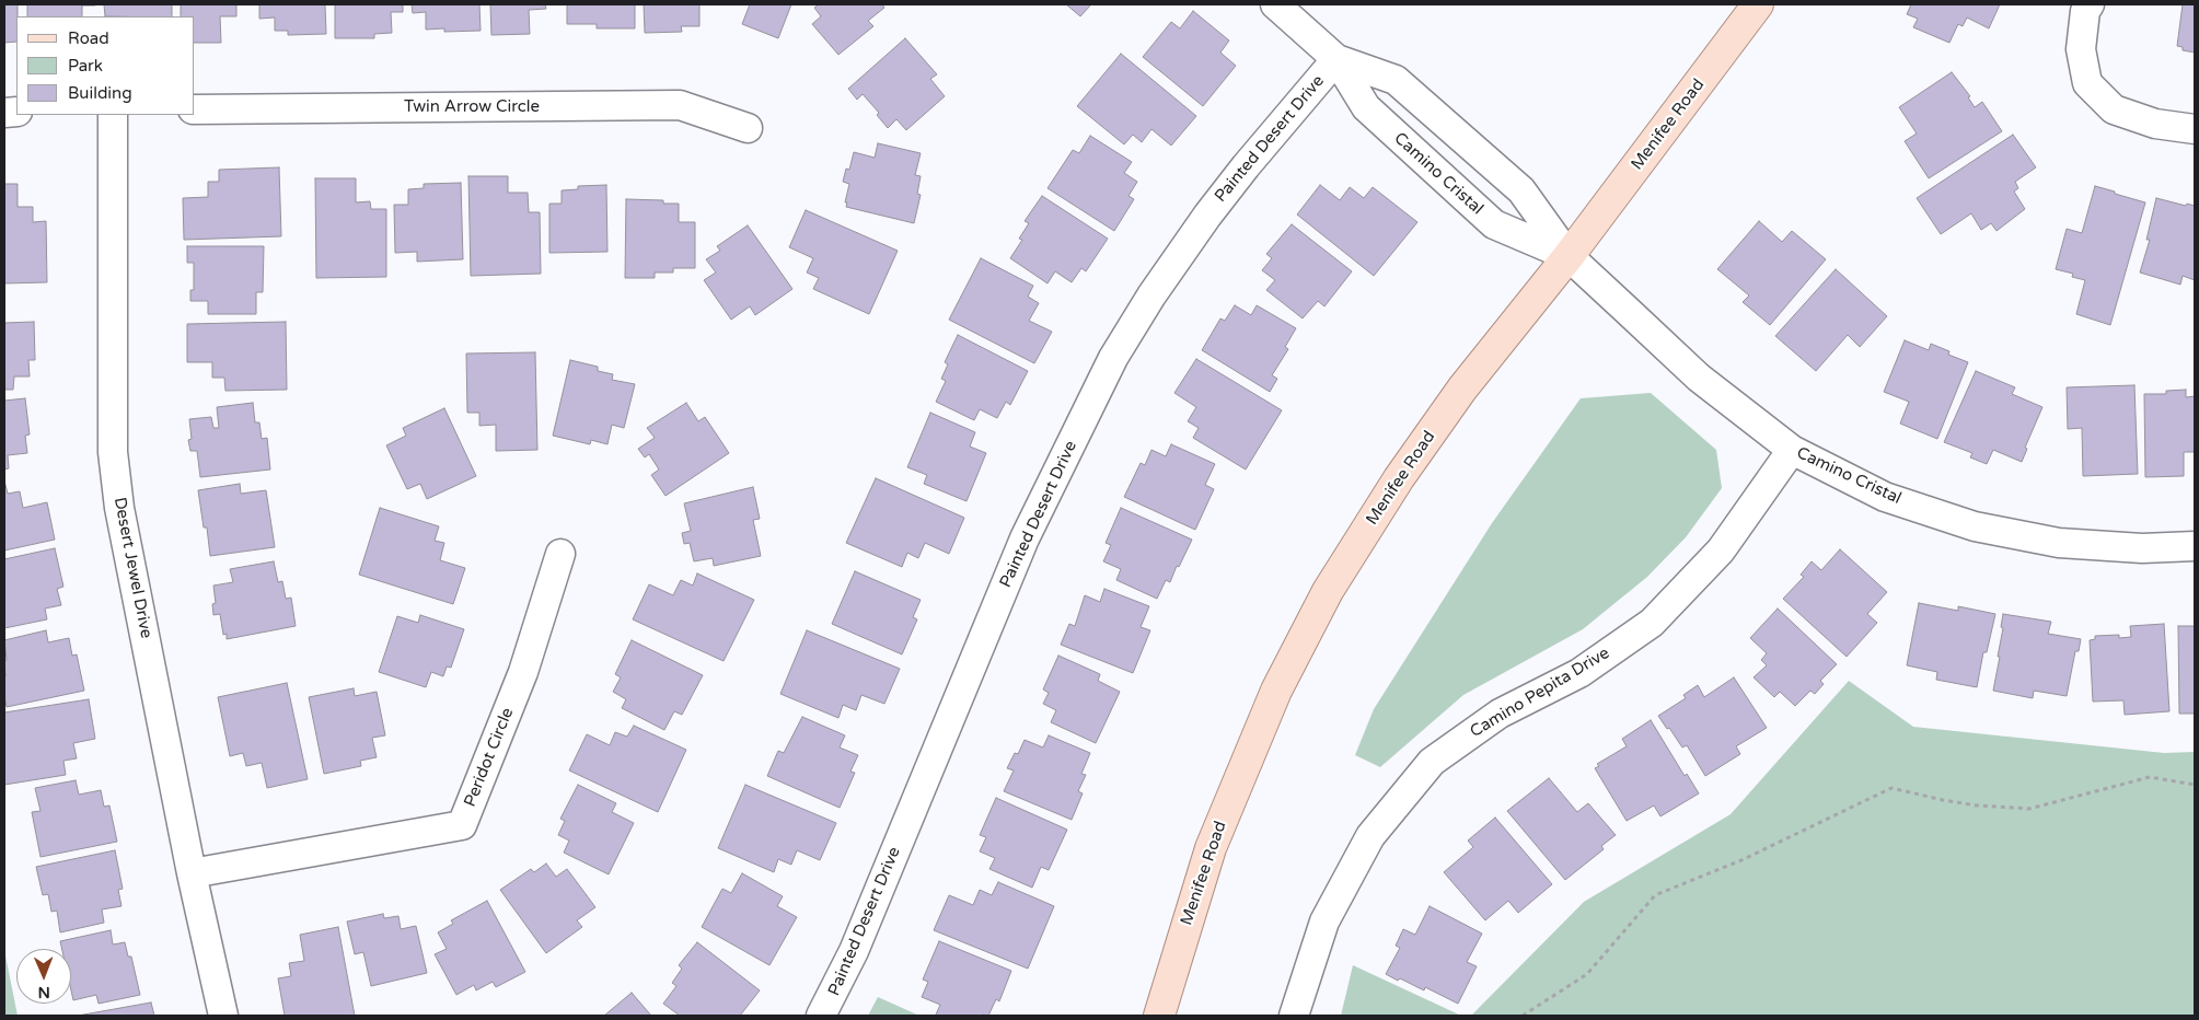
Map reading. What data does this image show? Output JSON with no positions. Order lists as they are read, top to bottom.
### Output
{
  "streets": {
    "main road": ["Menifee Road"],
    "street": [
      "Twin Arrow Circle",
      "Painted Desert Drive",
      "Camino Cristal",
      "Desert Jewel Drive",
      "Camino Pepita Drive",
      "Peridot Circle"
    ]
  },
  "crossings": [
    ["Menifee Road", "Camino Cristal"],
    ["Painted Desert Drive", "Camino Cristal"],
    ["Camino Cristal", "Camino Pepita Drive"],
    ["Desert Jewel Drive", "Peridot Circle"]
  ],
  "legend": ["Road", "Park", "Building"],
  "north": "bottom"
}
